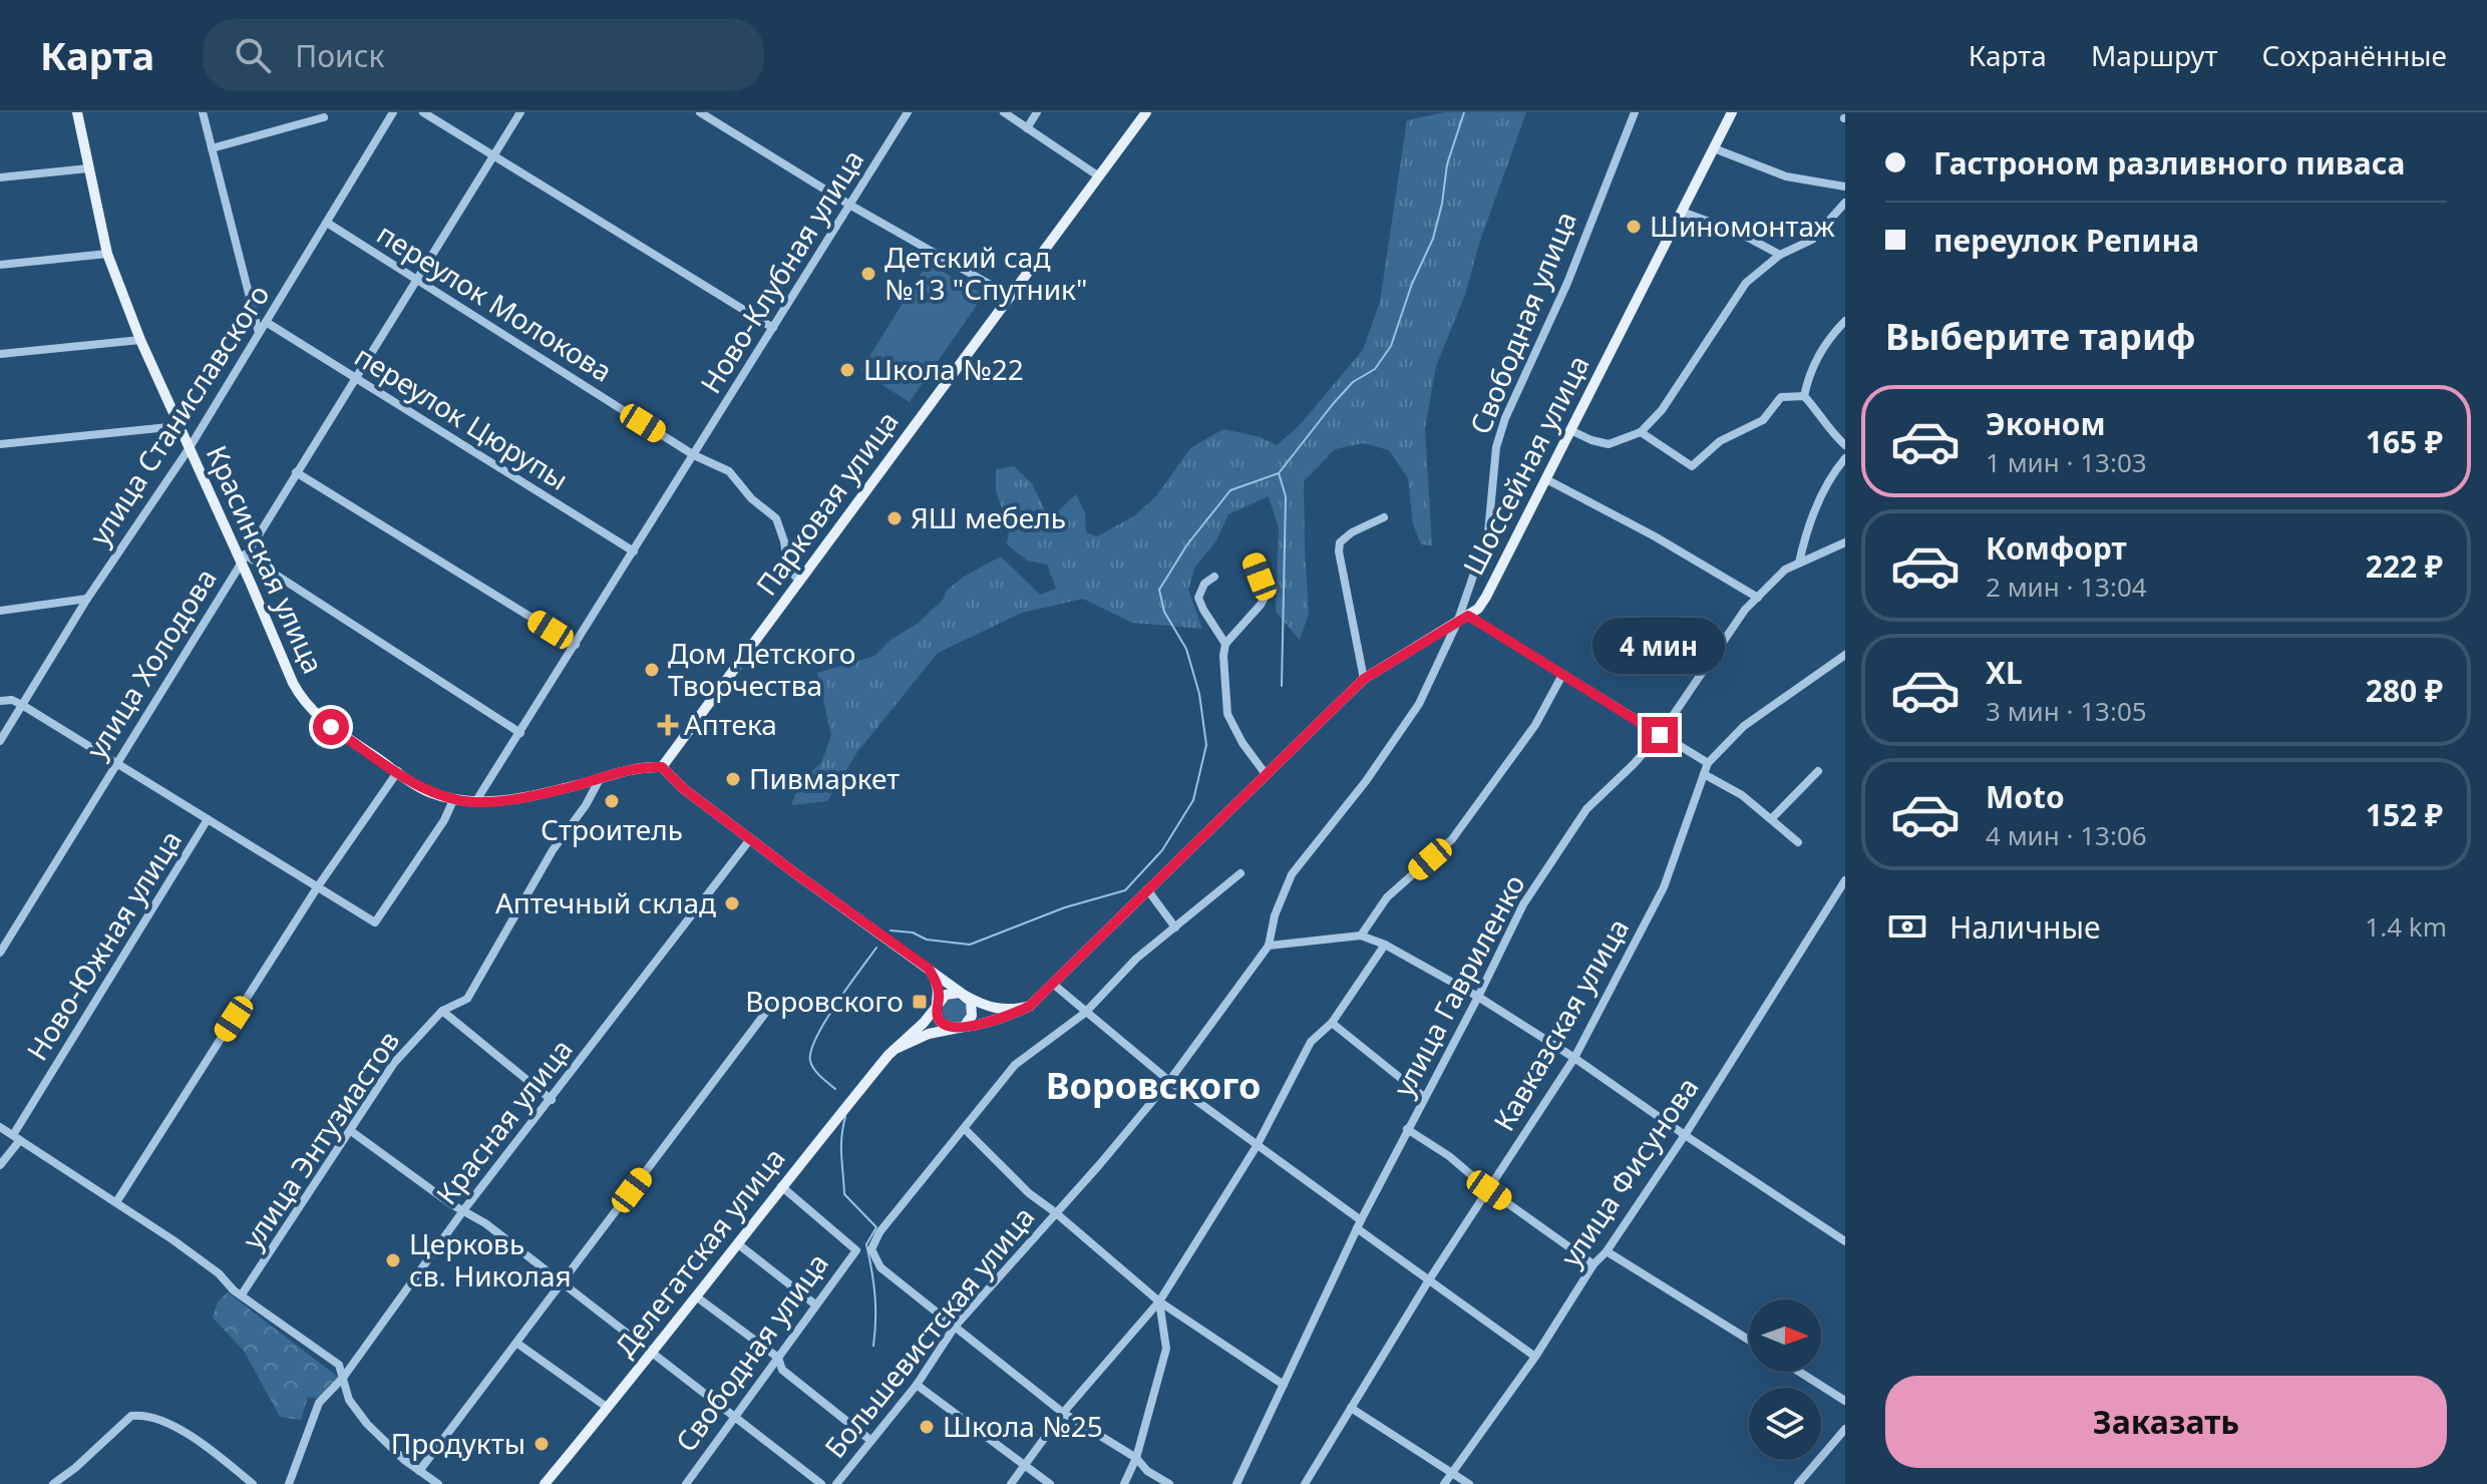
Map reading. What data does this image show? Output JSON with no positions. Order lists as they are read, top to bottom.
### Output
{
  "streets": {
    "main road": [
      "Шоссейная улица",
      "Парковая улица",
      "Красинская улица",
      "Делегатская улица"
    ],
    "street": [
      "Ново-Клубная улица",
      "переулок Молокова",
      "Свободная улица",
      "улица Станиславского",
      "переулок Цюрупы",
      "улица Холодова",
      "Ново-Южная улица",
      "улица Гавриленко",
      "Кавказская улица",
      "Красная улица",
      "улица Энтузиастов",
      "улица Фисунова",
      "Большевистская улица"
    ]
  },
  "crossings": [
    ["Ново-Клубная улица", "переулок Молокова"],
    ["Ново-Клубная улица", "переулок Цюрупы"],
    ["Ново-Клубная улица", "Красинская улица"],
    ["переулок Молокова", "улица Станиславского"],
    ["переулок Молокова", "Парковая улица"],
    ["переулок Молокова", "улица Холодова"],
    ["Свободная улица", "Шоссейная улица"],
    ["Свободная улица", "Делегатская улица"],
    ["Свободная улица", "Большевистская улица"],
    ["улица Станиславского", "переулок Цюрупы"],
    ["улица Станиславского", "Красинская улица"],
    ["переулок Цюрупы", "улица Холодова"],
    ["Парковая улица", "Красинская улица"],
    ["Красинская улица", "улица Холодова"],
    ["Красинская улица", "улица Энтузиастов"]
  ],
  "districts": ["Воровского"],
  "places": {
    "other": [
      "Шиномонтаж",
      "Детский сад №13 \"Спутник\"",
      "Школа №22",
      "ЯШ мебель",
      "Дом Детского Творчества",
      "Пивмаркет",
      "Строитель",
      "Аптечный склад",
      "Церковь св. Николая",
      "Школа №25",
      "Продукты"
    ],
    "health": ["Аптека"],
    "transit": ["Воровского"]
  },
  "north": "right",
  "page": {
    "header": "Карта",
    "search": "Поиск",
    "nav": ["Карта", "Маршрут", "Сохранённые"],
    "banner": ["Гастроном разливного пиваса", "переулок Репина"],
    "heading": "Выберите тариф",
    "list": [
      {
        "name": "Эконом",
        "note": "1 мин · 13:03",
        "value": "165 ₽"
      },
      {
        "name": "Комфорт",
        "note": "2 мин · 13:04",
        "value": "222 ₽"
      },
      {
        "name": "XL",
        "note": "3 мин · 13:05",
        "value": "280 ₽"
      },
      {
        "name": "Moto",
        "note": "4 мин · 13:06",
        "value": "152 ₽"
      }
    ],
    "bubble": "4 мин",
    "pay": ["Наличные", "1.4 km"],
    "buttons": "Заказать"
  }
}
